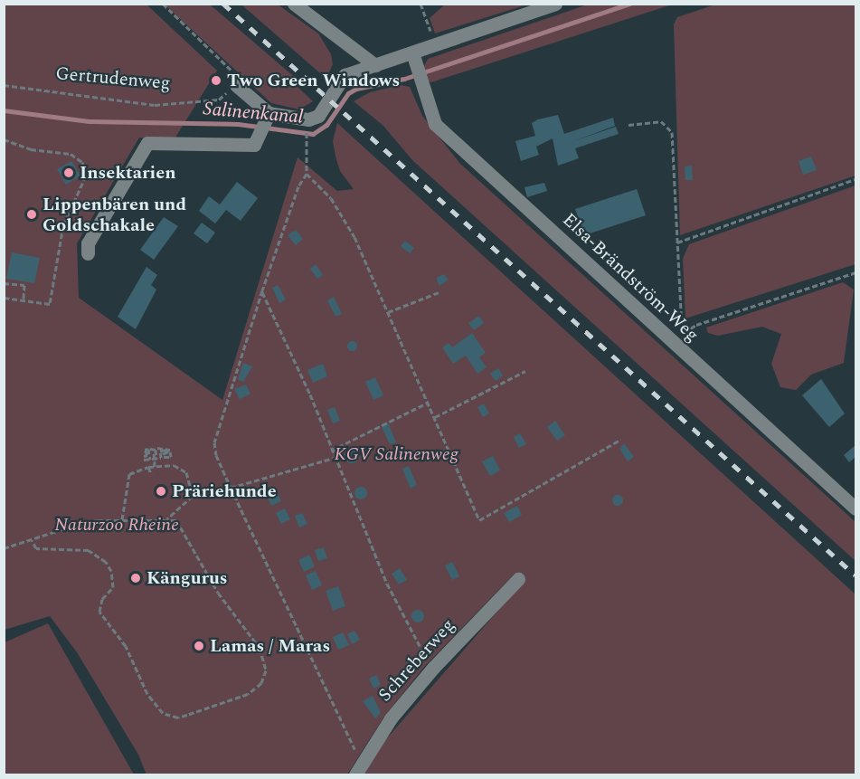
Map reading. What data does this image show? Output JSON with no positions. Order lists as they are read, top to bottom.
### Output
{
  "streets": {
    "street": ["Elsa-Brändström-Weg", "Schreberweg"],
    "path": ["Gertrudenweg"]
  },
  "water": ["Salinenkanal"],
  "parks": ["KGV Salinenweg", "Naturzoo Rheine"],
  "places": [
    "Two Green Windows",
    "Insektarien",
    "Lippenbären und Goldschakale",
    "Präriehunde",
    "Kängurus",
    "Lamas / Maras"
  ]
}
